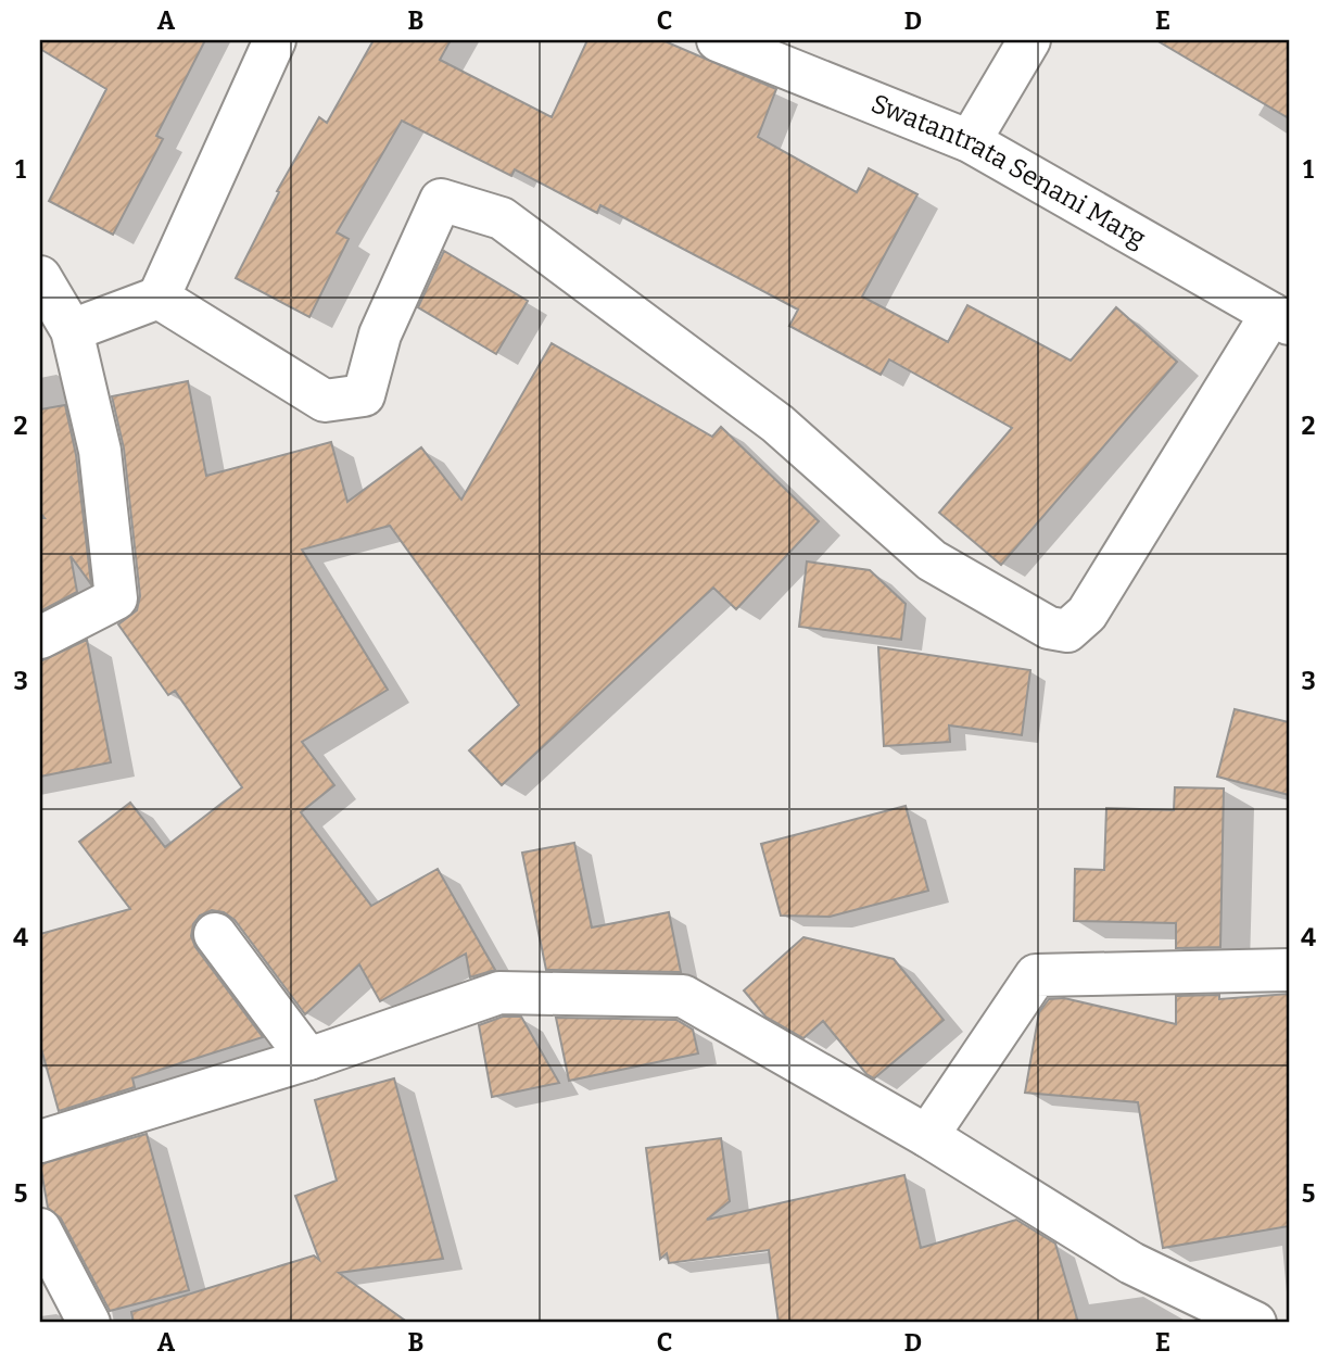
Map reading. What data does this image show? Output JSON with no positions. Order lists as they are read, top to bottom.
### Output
{
  "streets": {
    "street": ["Swatantrata Senani Marg"]
  },
  "grid": {
    "columns": [
      "A",
      "B",
      "C",
      "D",
      "E"
    ],
    "rows": [
      "1",
      "2",
      "3",
      "4",
      "5"
    ]
  }
}
